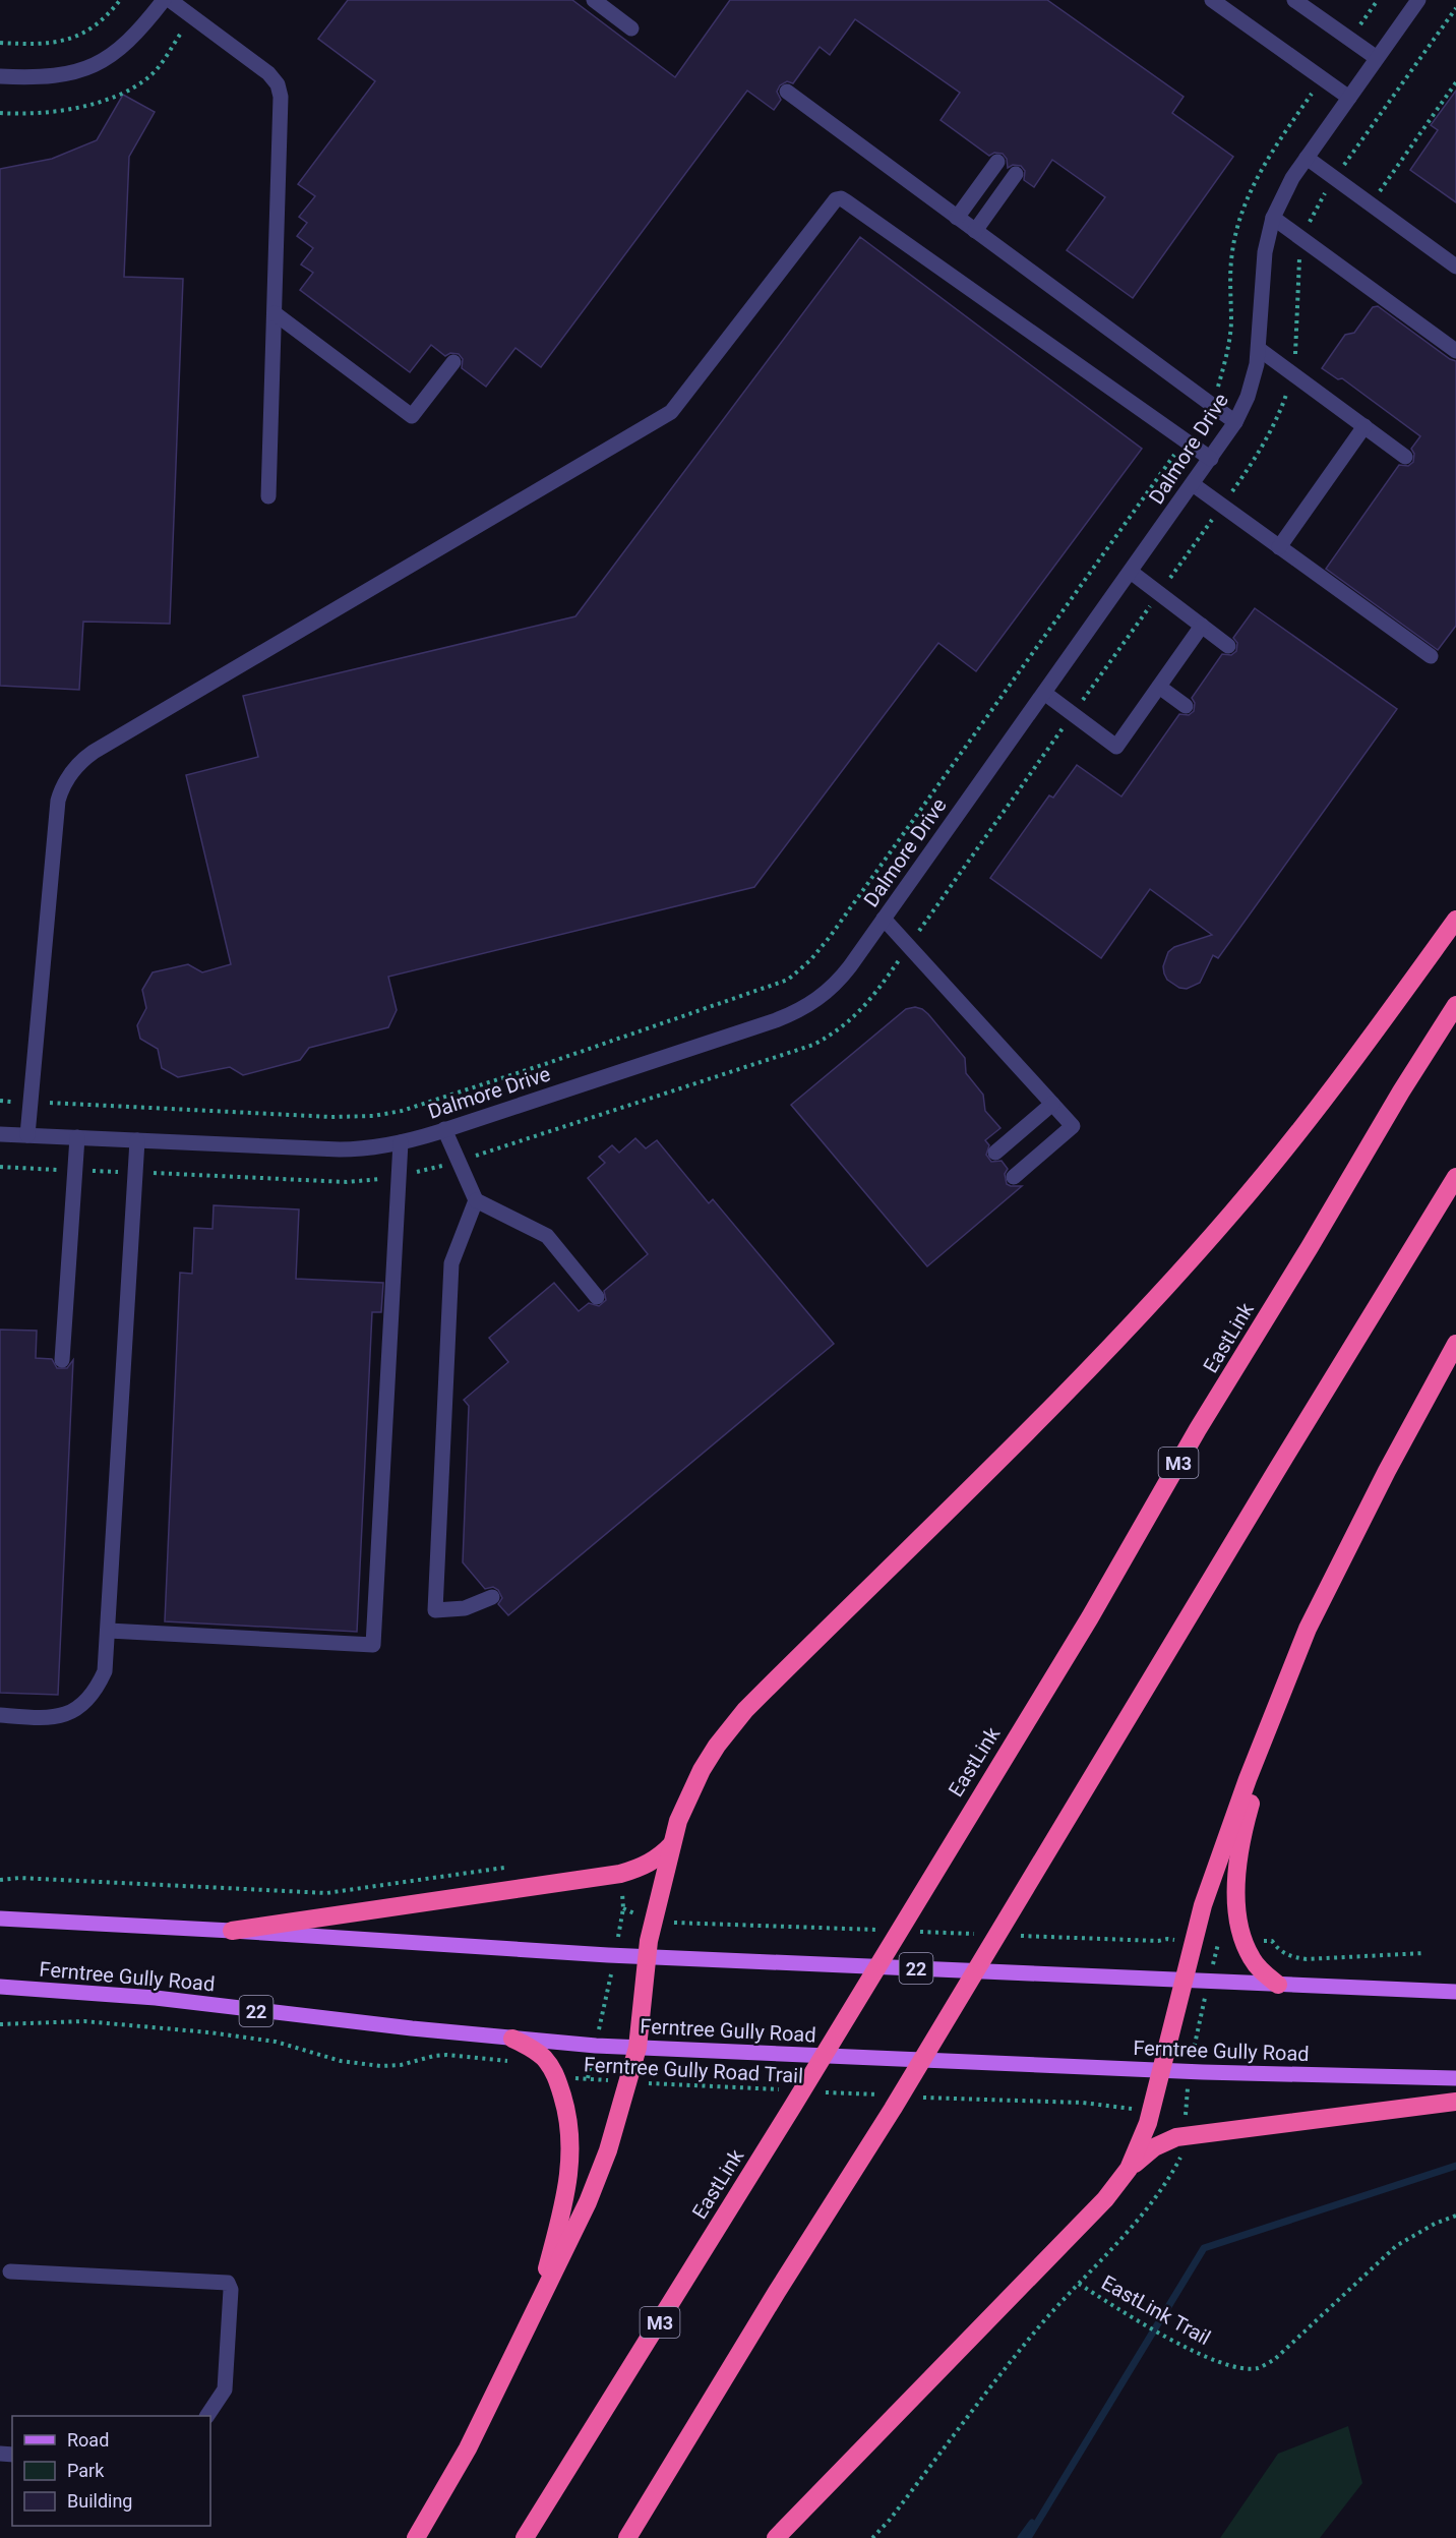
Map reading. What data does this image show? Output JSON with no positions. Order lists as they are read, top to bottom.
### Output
{
  "streets": {
    "highway": ["EastLink", "M3"],
    "main road": ["22", "Ferntree Gully Road"],
    "street": ["Dalmore Drive"],
    "path": ["Ferntree Gully Road Trail", "EastLink Trail"]
  },
  "crossings": [
    ["EastLink", "Ferntree Gully Road Trail"]
  ],
  "legend": ["Road", "Park", "Building"]
}
